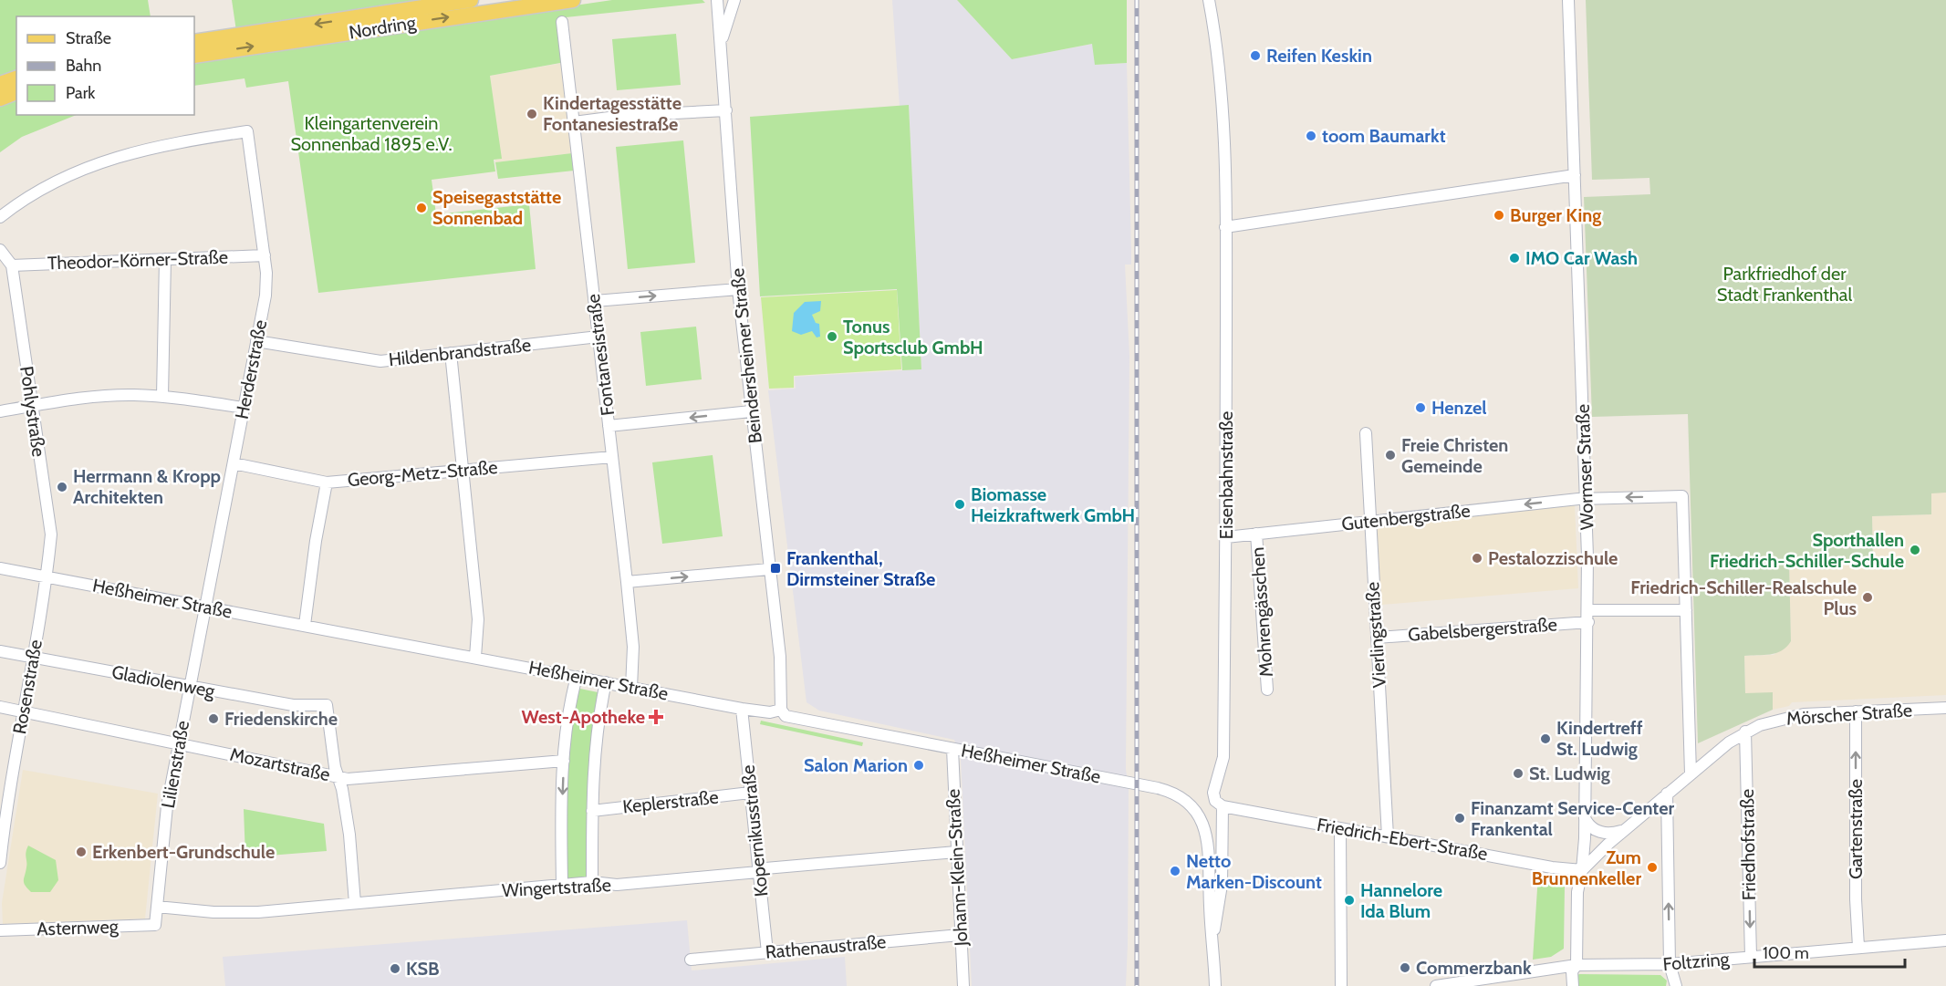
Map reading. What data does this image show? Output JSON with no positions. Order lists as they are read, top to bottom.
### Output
{
  "streets": {
    "main road": ["Nordring"],
    "street": [
      "Theodor-Körner-Straße",
      "Hildenbrandstraße",
      "Fontanesistraße",
      "Beindersheimer Straße",
      "Herderstraße",
      "Pohlystraße",
      "Wormser Straße",
      "Georg-Metz-Straße",
      "Eisenbahnstraße",
      "Gutenbergstraße",
      "Heßheimer Straße",
      "Mohrengässchen",
      "Gabelsbergerstraße",
      "Vierlingstraße",
      "Gladiolenweg",
      "Rosenstraße",
      "Mörscher Straße",
      "Lilienstraße",
      "Mozartstraße",
      "Keplerstraße",
      "Gartenstraße",
      "Kopernikusstraße",
      "Friedrich-Ebert-Straße",
      "Friedhofstraße",
      "Johann-Klein-Straße",
      "Wingertstraße",
      "Asternweg",
      "Rathenaustraße",
      "Foltzring"
    ]
  },
  "crossings": [
    ["Theodor-Körner-Straße", "Herderstraße"],
    ["Theodor-Körner-Straße", "Pohlystraße"],
    ["Hildenbrandstraße", "Fontanesistraße"],
    ["Hildenbrandstraße", "Herderstraße"],
    ["Fontanesistraße", "Georg-Metz-Straße"],
    ["Fontanesistraße", "Heßheimer Straße"],
    ["Beindersheimer Straße", "Heßheimer Straße"],
    ["Herderstraße", "Georg-Metz-Straße"],
    ["Herderstraße", "Heßheimer Straße"],
    ["Herderstraße", "Lilienstraße"],
    ["Pohlystraße", "Heßheimer Straße"],
    ["Pohlystraße", "Rosenstraße"],
    ["Wormser Straße", "Gutenbergstraße"],
    ["Wormser Straße", "Gabelsbergerstraße"],
    ["Wormser Straße", "Mörscher Straße"],
    ["Wormser Straße", "Friedrich-Ebert-Straße"],
    ["Wormser Straße", "Foltzring"],
    ["Eisenbahnstraße", "Gutenbergstraße"],
    ["Eisenbahnstraße", "Heßheimer Straße"],
    ["Eisenbahnstraße", "Friedrich-Ebert-Straße"],
    ["Gutenbergstraße", "Mohrengässchen"],
    ["Gutenbergstraße", "Gabelsbergerstraße"],
    ["Gutenbergstraße", "Vierlingstraße"],
    ["Heßheimer Straße", "Rosenstraße"],
    ["Heßheimer Straße", "Lilienstraße"],
    ["Heßheimer Straße", "Kopernikusstraße"],
    ["Heßheimer Straße", "Johann-Klein-Straße"],
    ["Gabelsbergerstraße", "Vierlingstraße"],
    ["Vierlingstraße", "Friedrich-Ebert-Straße"],
    ["Gladiolenweg", "Rosenstraße"],
    ["Gladiolenweg", "Lilienstraße"],
    ["Gladiolenweg", "Mozartstraße"],
    ["Rosenstraße", "Mozartstraße"],
    ["Mörscher Straße", "Gartenstraße"],
    ["Mörscher Straße", "Friedrich-Ebert-Straße"],
    ["Mörscher Straße", "Friedhofstraße"],
    ["Lilienstraße", "Mozartstraße"],
    ["Lilienstraße", "Wingertstraße"],
    ["Lilienstraße", "Asternweg"],
    ["Keplerstraße", "Kopernikusstraße"],
    ["Gartenstraße", "Foltzring"],
    ["Kopernikusstraße", "Wingertstraße"],
    ["Kopernikusstraße", "Rathenaustraße"],
    ["Friedhofstraße", "Foltzring"],
    ["Johann-Klein-Straße", "Wingertstraße"],
    ["Johann-Klein-Straße", "Rathenaustraße"]
  ],
  "one_way": ["Gartenstraße"],
  "parks": ["Kleingartenverein Sonnenbad 1895 e.V.", "Parkfriedhof der Stadt Frankenthal"],
  "places": {
    "other": [
      "Reifen Keskin",
      "Kindertagesstätte Fontanesiestraße",
      "toom Baumarkt",
      "Speisegaststätte Sonnenbad",
      "Burger King",
      "IMO Car Wash",
      "Tonus Sportsclub GmbH",
      "Henzel",
      "Freie Christen Gemeinde",
      "Herrmann & Kropp Architekten",
      "Biomasse Heizkraftwerk GmbH",
      "Sporthallen Friedrich-Schiller-Schule",
      "Pestalozzischule",
      "Friedrich-Schiller-Realschule Plus",
      "Friedenskirche",
      "Kindertreff St. Ludwig",
      "Salon Marion",
      "St. Ludwig",
      "Finanzamt Service-Center Frankental",
      "Erkenbert-Grundschule",
      "Zum Brunnenkeller",
      "Netto Marken-Discount",
      "Hannelore Ida Blum",
      "Commerzbank",
      "KSB"
    ],
    "transit": ["Frankenthal, Dirmsteiner Straße"],
    "health": ["West-Apotheke"]
  },
  "legend": ["Straße", "Bahn", "Park"],
  "scale_bar": "100 m"
}
